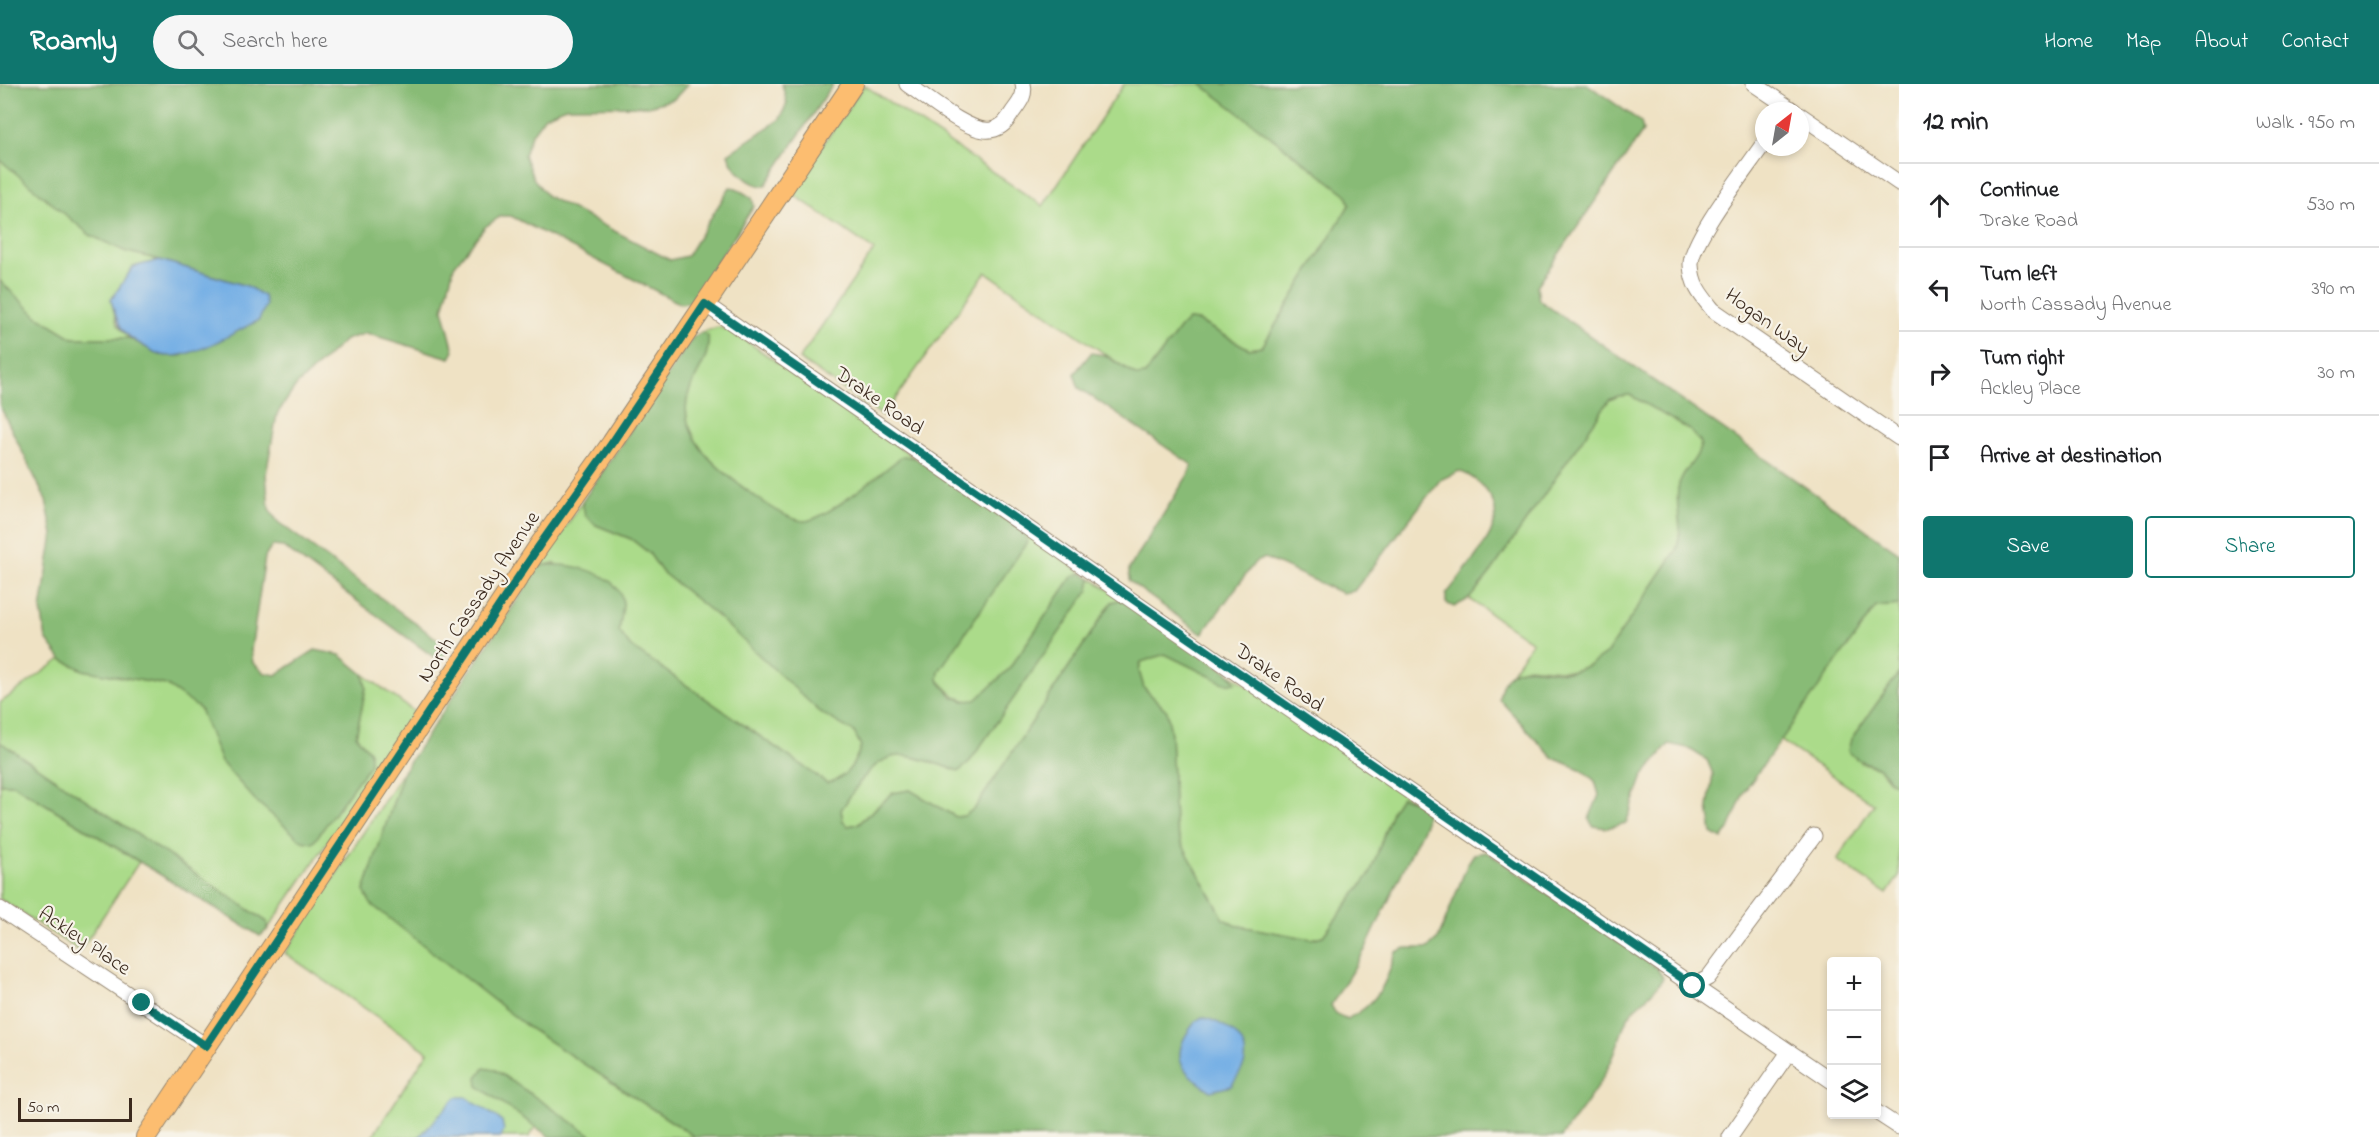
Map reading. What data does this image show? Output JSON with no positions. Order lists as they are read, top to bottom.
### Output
{
  "streets": {
    "main road": ["North Cassady Avenue"],
    "street": ["Hogan Way", "Drake Road", "Ackley Place"]
  },
  "crossings": [
    ["Drake Road", "North Cassady Avenue"],
    ["North Cassady Avenue", "Ackley Place"]
  ],
  "scale_bar": "50 m",
  "north": "top right",
  "page": {
    "header": "Roamly",
    "search": "Search here",
    "nav": [
      "Home",
      "Map",
      "About",
      "Contact"
    ],
    "heading": ["12 min", "Walk · 950 m"],
    "list": [
      ["Continue", "Drake Road", "530 m"],
      ["Turn left", "North Cassady Avenue", "390 m"],
      ["Turn right", "Ackley Place", "30 m"],
      "Arrive at destination"
    ],
    "buttons": ["Save", "Share"],
    "map_buttons": ["+", "−"],
    "scale": "50 m"
  }
}
